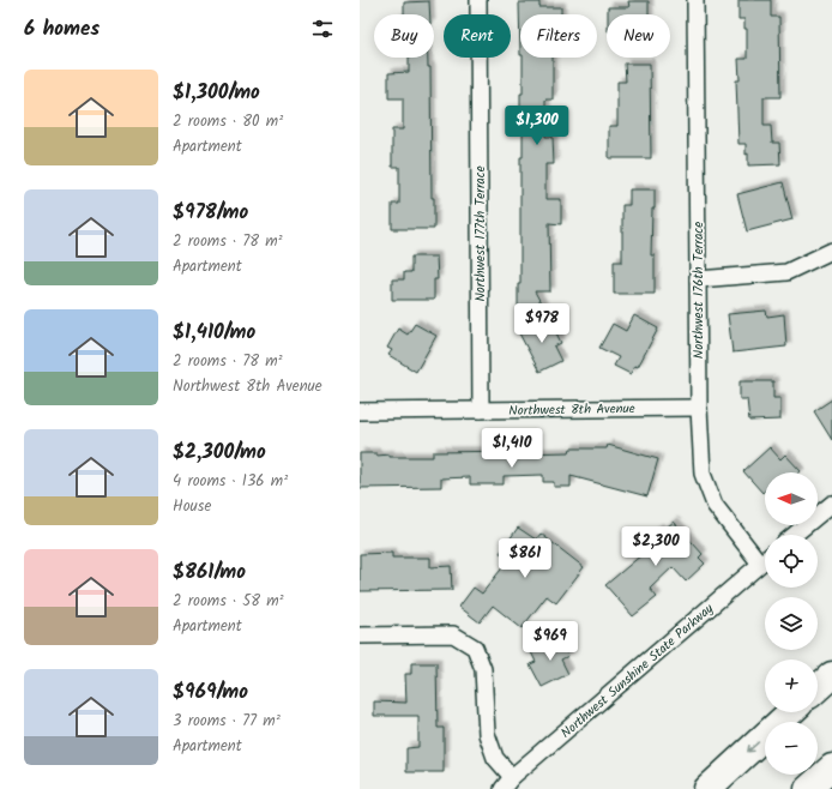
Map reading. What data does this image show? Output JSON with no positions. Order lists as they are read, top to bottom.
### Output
{
  "streets": {
    "street": [
      "Northwest 177th Terrace",
      "Northwest 176th Terrace",
      "Northwest 8th Avenue",
      "Northwest Sunshine State Parkway"
    ]
  },
  "crossings": [
    ["Northwest 177th Terrace", "Northwest 8th Avenue"],
    ["Northwest 176th Terrace", "Northwest 8th Avenue"],
    ["Northwest 176th Terrace", "Northwest Sunshine State Parkway"]
  ],
  "north": "left",
  "page": {
    "heading": "6 homes",
    "chip": [
      "Buy",
      "Rent",
      "Filters",
      "New"
    ],
    "list": [
      {
        "name": "$1,300/mo",
        "note": "2 rooms · 80 m² · Apartment"
      },
      {
        "name": "$978/mo",
        "note": "2 rooms · 78 m² · Apartment"
      },
      {
        "name": "$1,410/mo",
        "note": "2 rooms · 78 m² · Northwest 8th Avenue"
      },
      {
        "name": "$2,300/mo",
        "note": "4 rooms · 136 m² · House"
      },
      {
        "name": "$861/mo",
        "note": "2 rooms · 58 m² · Apartment"
      },
      {
        "name": "$969/mo",
        "note": "3 rooms · 77 m² · Apartment"
      }
    ],
    "price": [
      "$1,300",
      "$978",
      "$1,410",
      "$2,300",
      "$861",
      "$969"
    ],
    "map_buttons": ["+", "−"]
  }
}
